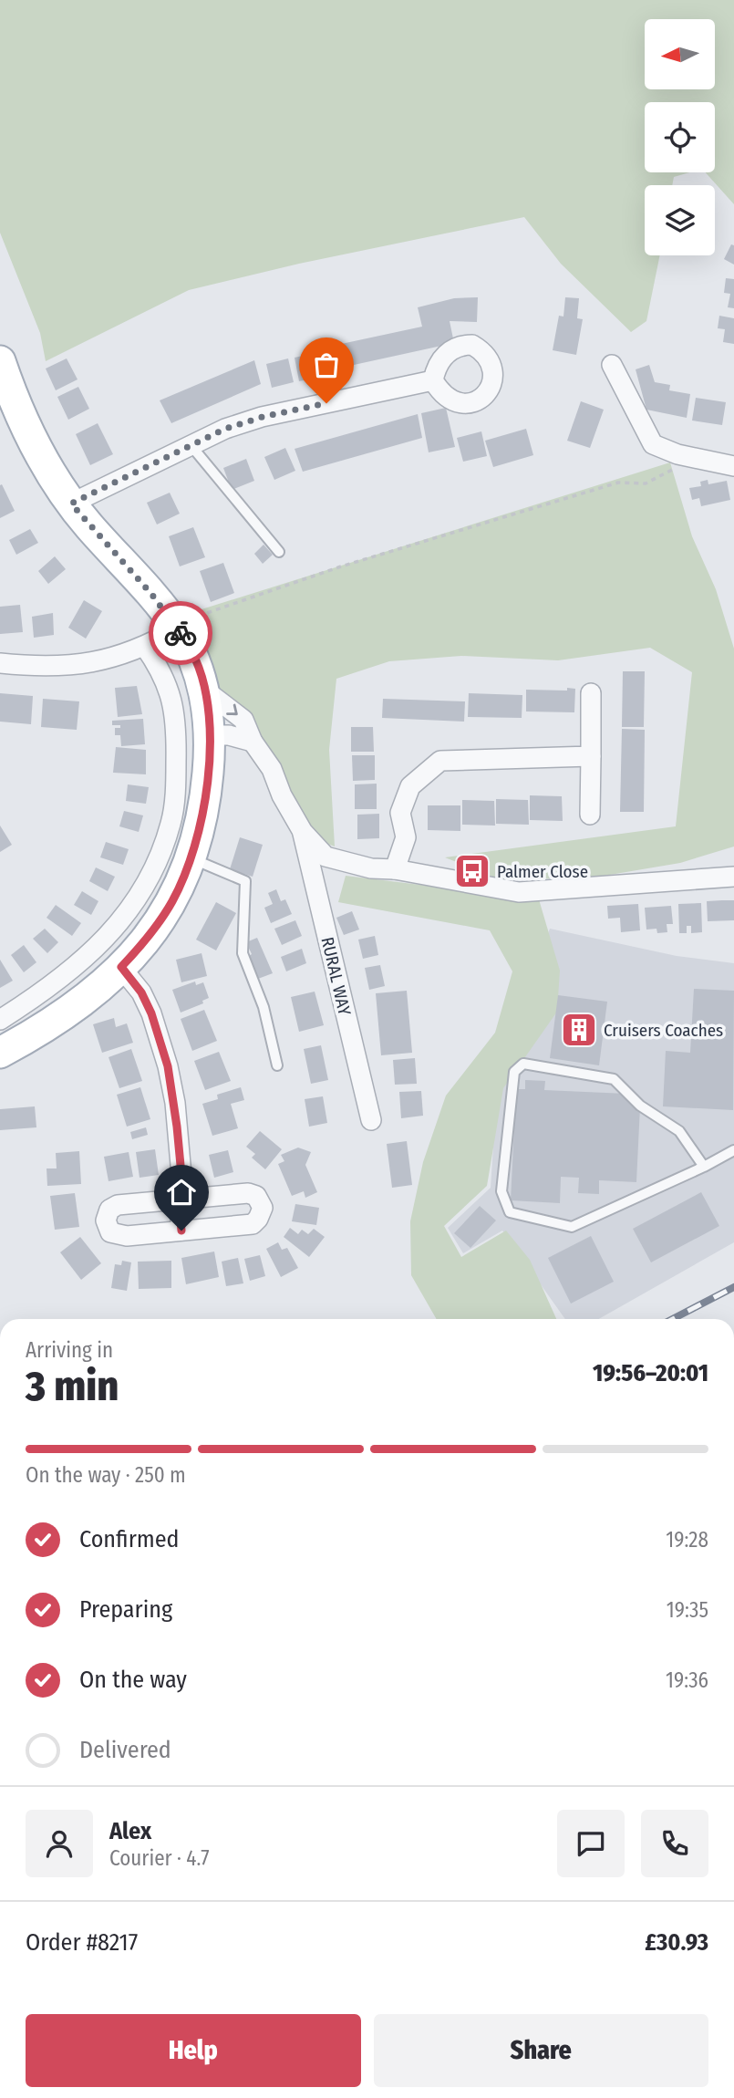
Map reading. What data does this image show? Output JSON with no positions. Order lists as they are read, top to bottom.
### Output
{
  "streets": {
    "street": ["RURAL WAY"]
  },
  "places": {
    "bus stop": ["Palmer Close"],
    "building": ["Cruisers Coaches"]
  },
  "north": "left",
  "page": {
    "heading": ["3 min", "Arriving in", "19:56–20:01"],
    "panel": [
      "Alex",
      "Courier · 4.7",
      "Order #8217",
      "£30.93"
    ],
    "bar": "On the way · 250 m",
    "list": [
      ["Confirmed", "19:28"],
      ["Preparing", "19:35"],
      ["On the way", "19:36"],
      "Delivered"
    ],
    "buttons": ["Help", "Share"]
  }
}
